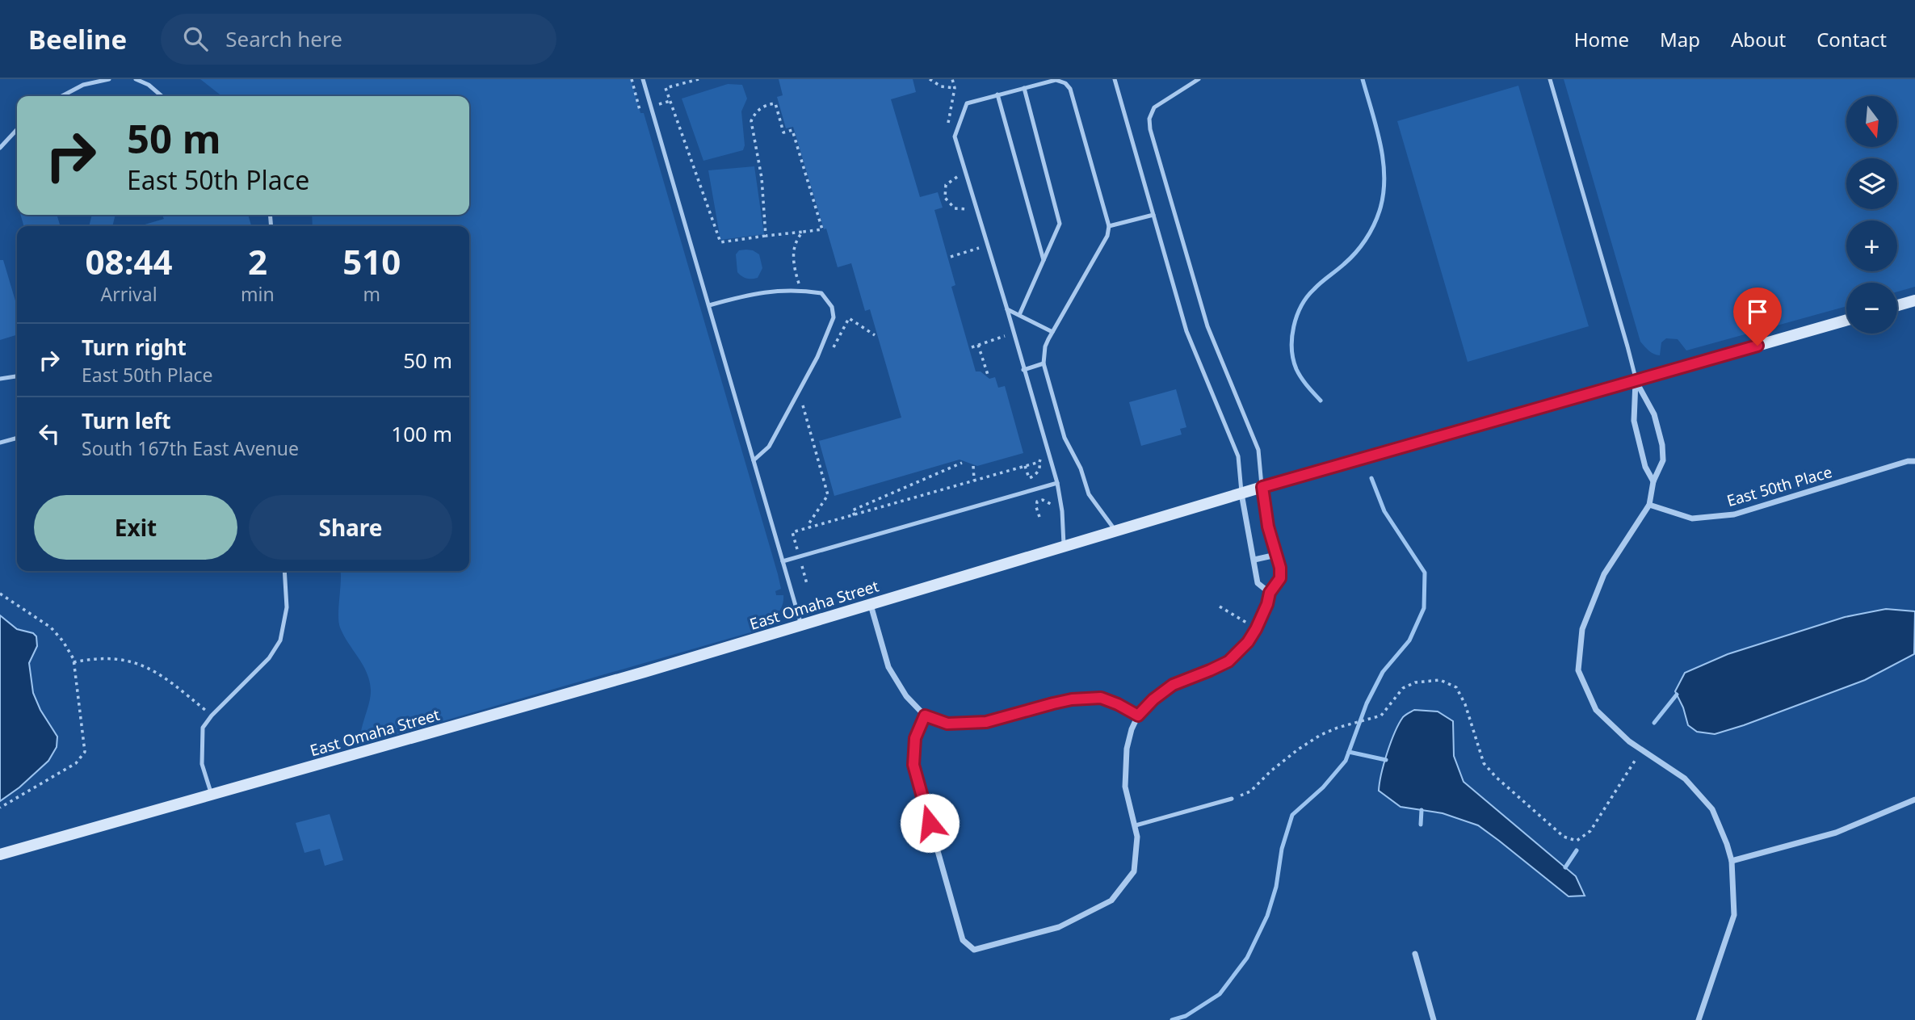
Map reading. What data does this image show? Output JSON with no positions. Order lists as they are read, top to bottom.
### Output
{
  "streets": {
    "main road": ["East Omaha Street"],
    "street": ["East 50th Place"]
  },
  "north": "bottom",
  "page": {
    "header": "Beeline",
    "search": "Search here",
    "nav": [
      "Home",
      "Map",
      "About",
      "Contact"
    ],
    "map_buttons": ["+", "−"],
    "turn": ["50 m", "East 50th Place"],
    "eta": [
      "08:44",
      "Arrival",
      "2",
      "min",
      "510",
      "m"
    ],
    "list": [
      {
        "name": "Turn right",
        "note": "East 50th Place",
        "value": "50 m"
      },
      {
        "name": "Turn left",
        "note": "South 167th East Avenue",
        "value": "100 m"
      }
    ],
    "buttons": ["Exit", "Share"]
  }
}
